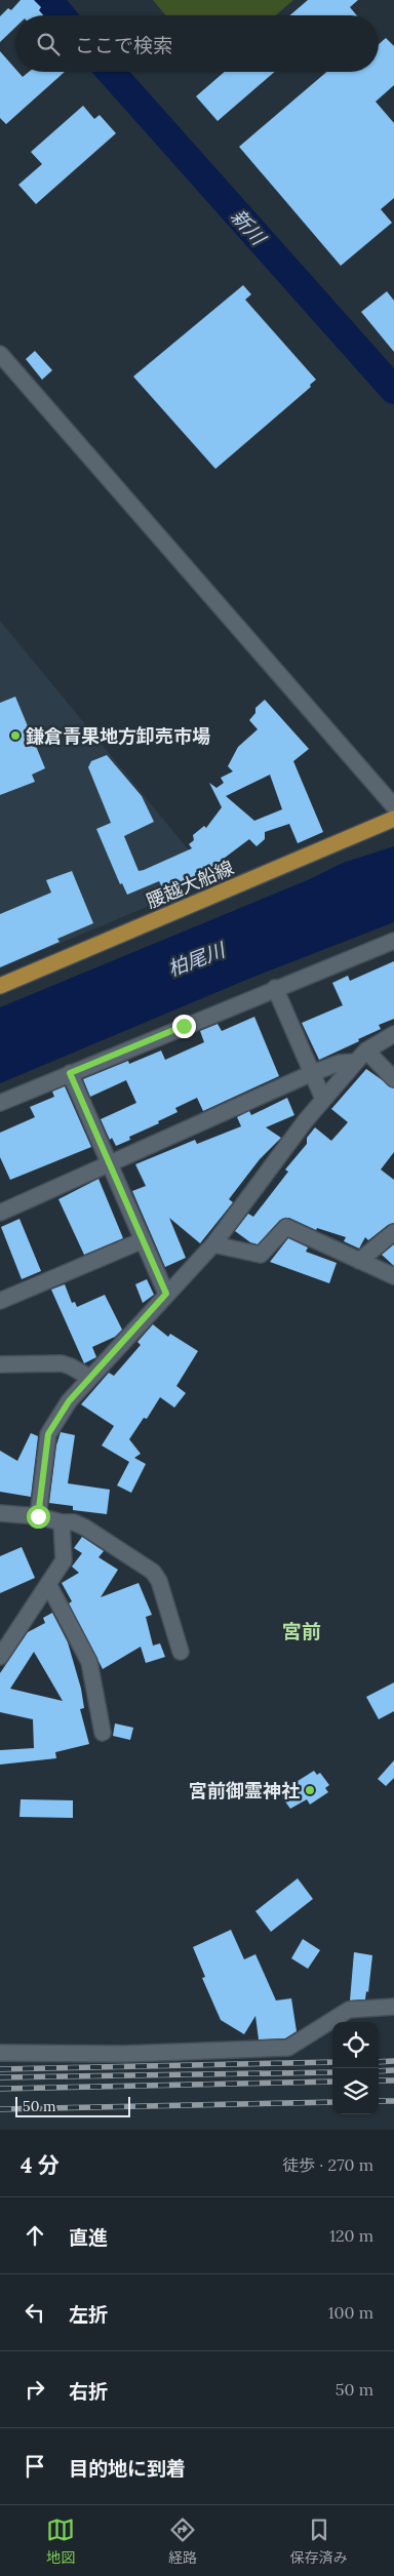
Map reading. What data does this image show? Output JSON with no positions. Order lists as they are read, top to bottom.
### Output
{
  "streets": {
    "main road": ["腰越大船線"]
  },
  "districts": ["宮前"],
  "water": ["新川", "柏尾川"],
  "places": ["鎌倉青果地方卸売市場", "宮前御霊神社"],
  "scale_bar": "50 m",
  "page": {
    "search": "ここで検索",
    "scale": "50 m",
    "heading": ["4 分", "徒歩 · 270 m"],
    "list": [
      ["直進", "120 m"],
      ["左折", "100 m"],
      ["右折", "50 m"],
      "目的地に到着"
    ],
    "nav": ["地図", "経路", "保存済み"]
  }
}
